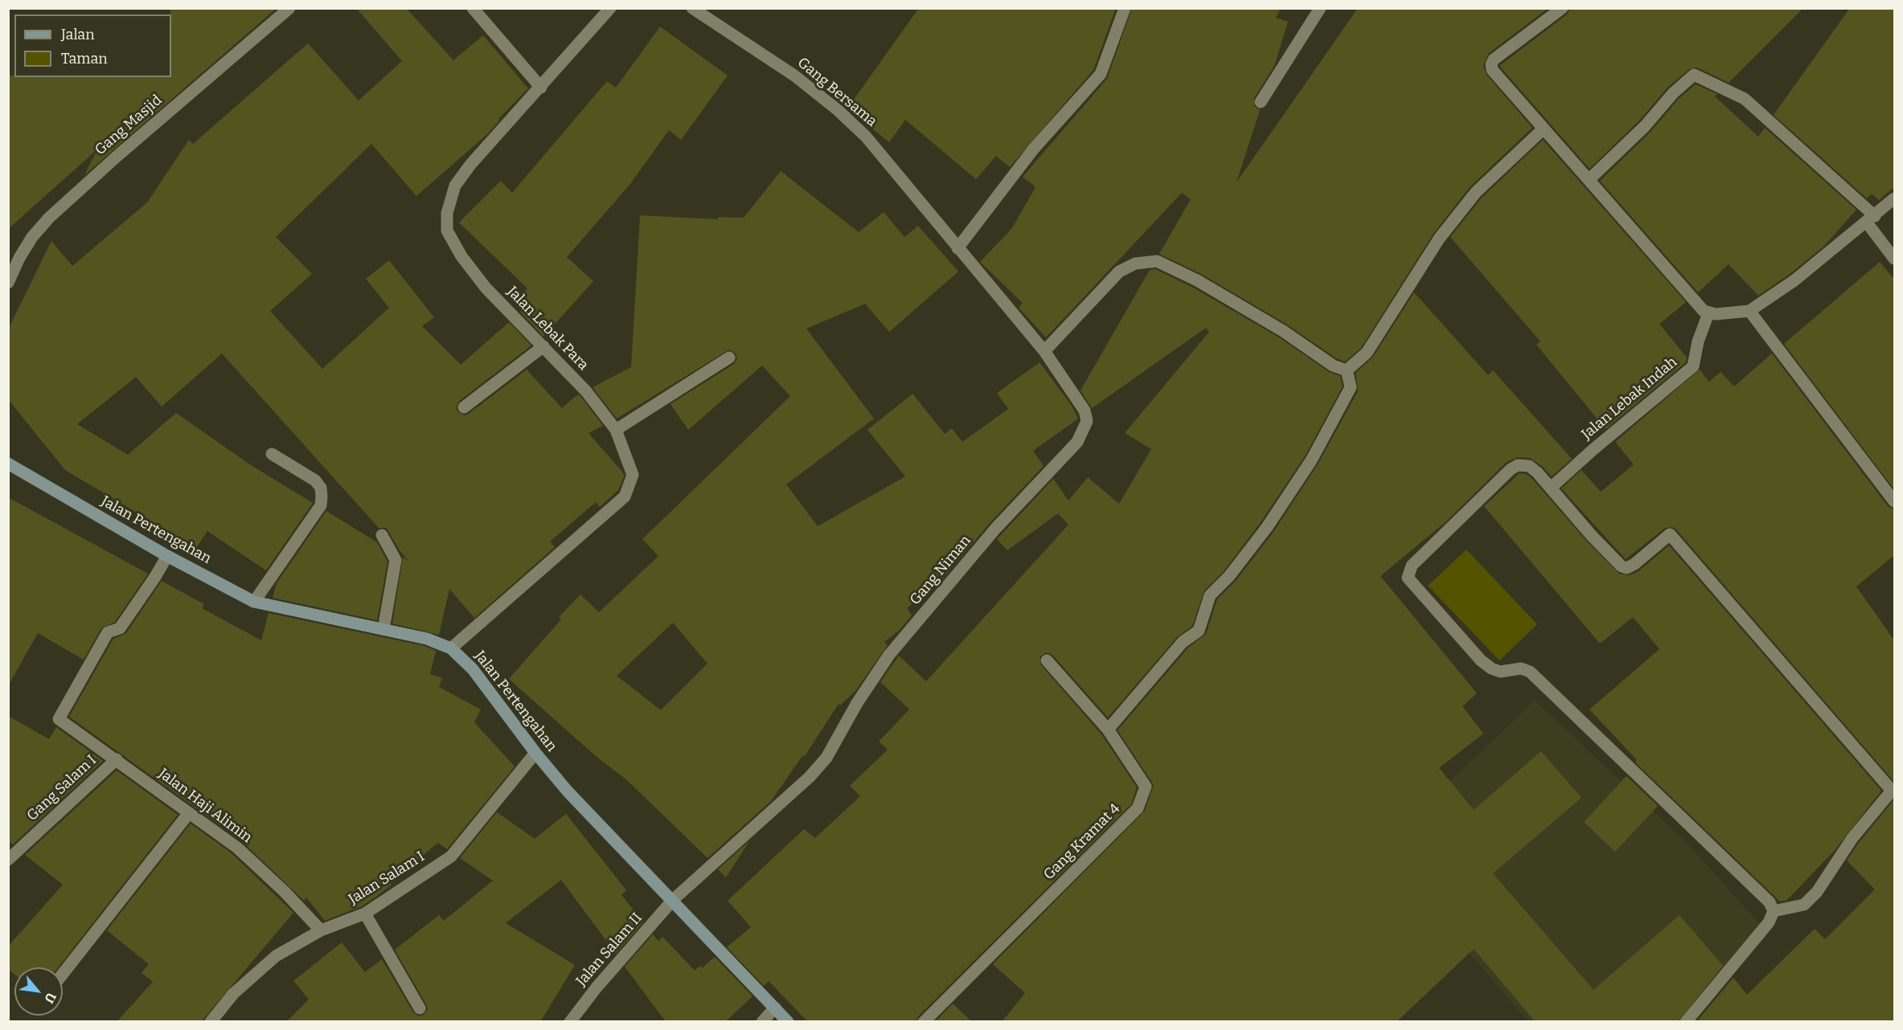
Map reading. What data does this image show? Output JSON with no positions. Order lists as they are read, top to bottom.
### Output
{
  "streets": {
    "street": [
      "Gang Bersama",
      "Gang Masjid",
      "Jalan Lebak Para",
      "Jalan Lebak Indah",
      "Jalan Pertengahan",
      "Gang Niman",
      "Gang Salam I",
      "Jalan Haji Alimin",
      "Gang Kramat 4",
      "Jalan Salam I",
      "Jalan Salam II"
    ]
  },
  "crossings": [
    ["Gang Bersama", "Gang Niman"],
    ["Jalan Lebak Para", "Jalan Pertengahan"],
    ["Jalan Pertengahan", "Gang Niman"],
    ["Jalan Pertengahan", "Jalan Haji Alimin"],
    ["Jalan Pertengahan", "Jalan Salam I"],
    ["Jalan Pertengahan", "Jalan Salam II"],
    ["Gang Niman", "Jalan Salam II"],
    ["Gang Salam I", "Jalan Haji Alimin"],
    ["Jalan Haji Alimin", "Jalan Salam I"]
  ],
  "legend": ["Jalan", "Taman"],
  "north": "bottom right"
}
